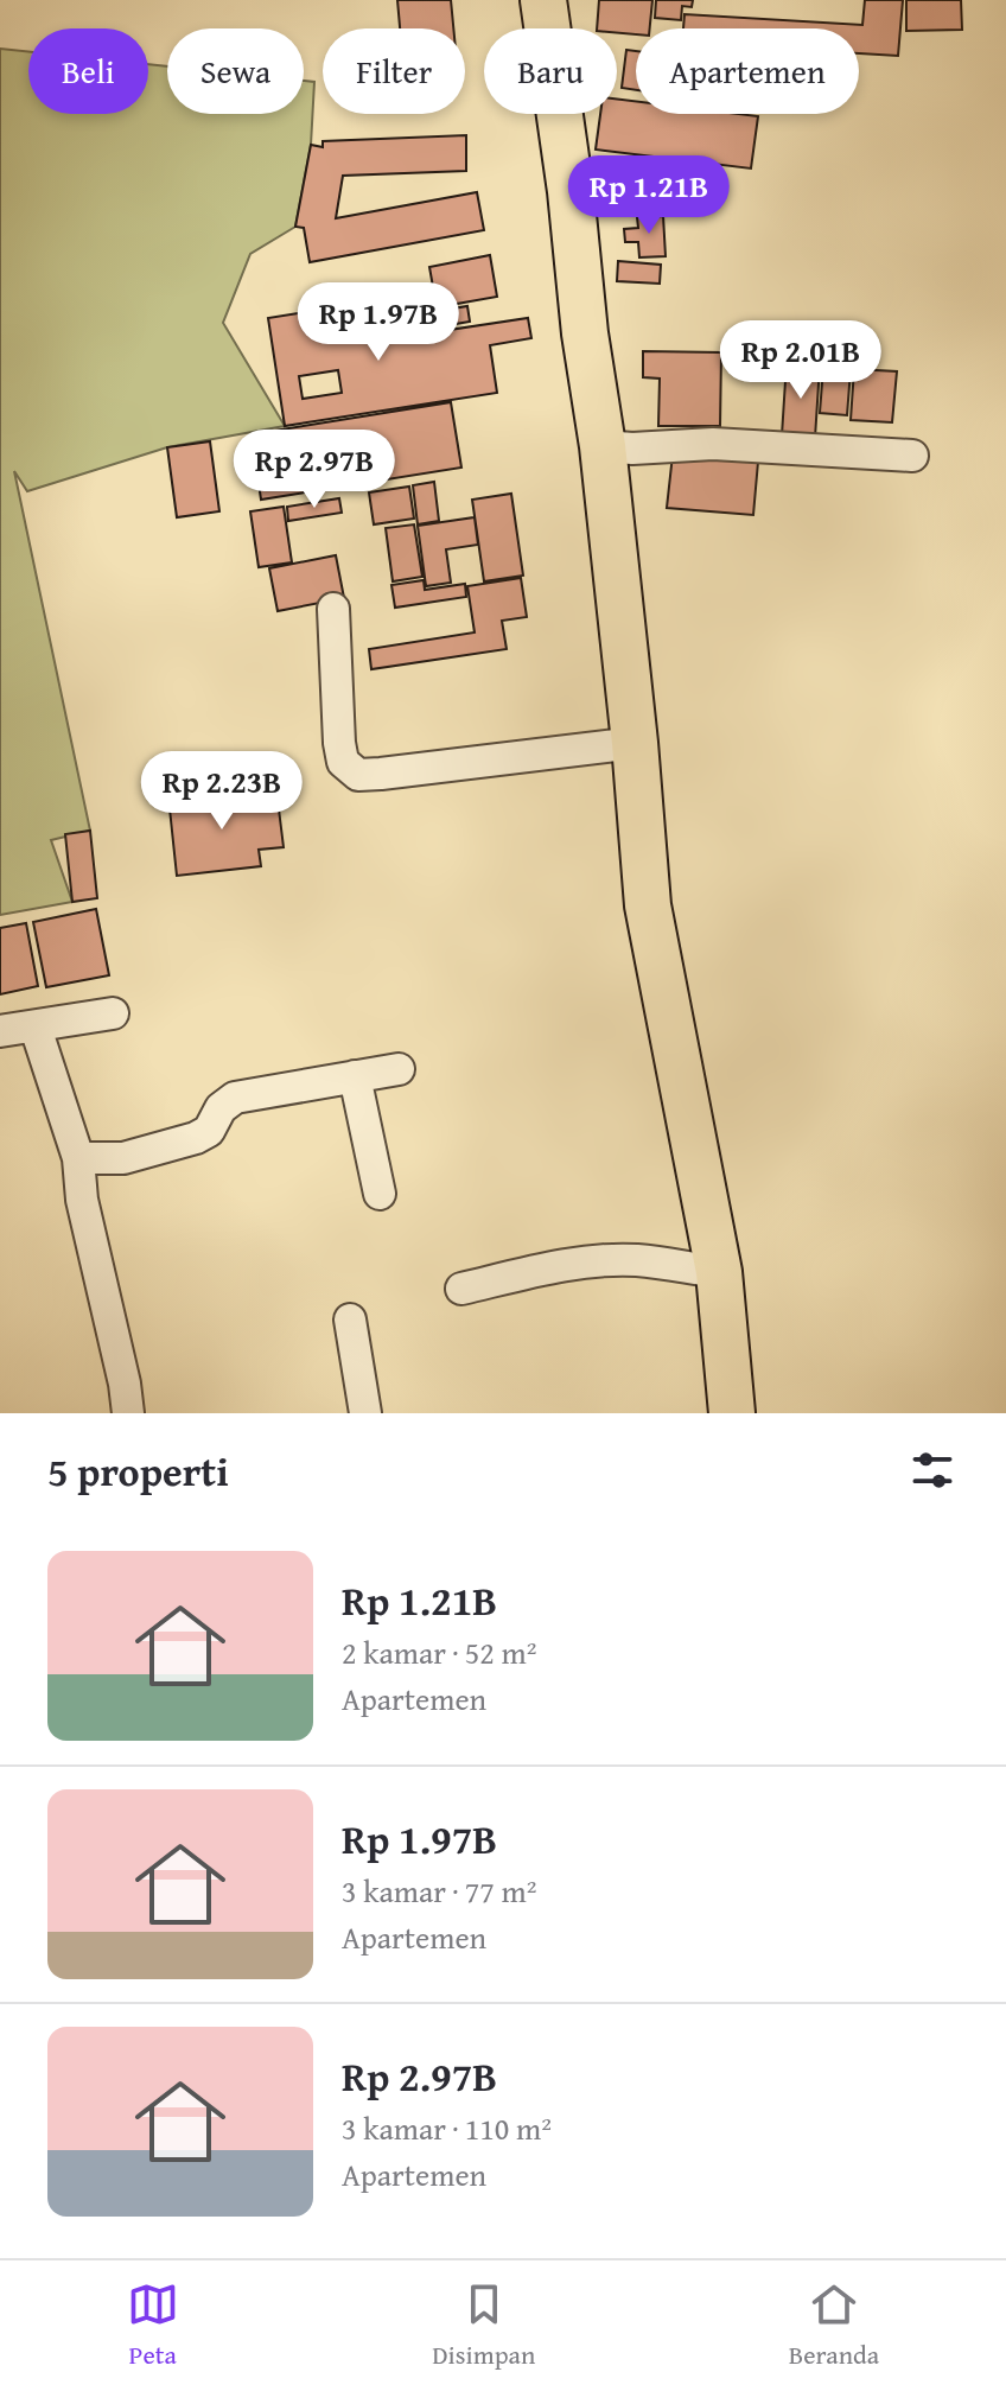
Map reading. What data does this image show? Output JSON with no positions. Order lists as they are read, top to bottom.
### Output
{
  "page": {
    "chip": [
      "Beli",
      "Sewa",
      "Filter",
      "Baru",
      "Apartemen"
    ],
    "price": [
      "Rp 1.21B",
      "Rp 1.97B",
      "Rp 2.01B",
      "Rp 2.97B",
      "Rp 2.23B"
    ],
    "heading": "5 properti",
    "list": [
      {
        "name": "Rp 1.21B",
        "note": "2 kamar · 52 m² · Apartemen"
      },
      {
        "name": "Rp 1.97B",
        "note": "3 kamar · 77 m² · Apartemen"
      },
      {
        "name": "Rp 2.97B",
        "note": "3 kamar · 110 m² · Apartemen"
      }
    ],
    "tabs": ["Peta", "Disimpan", "Beranda"]
  }
}
